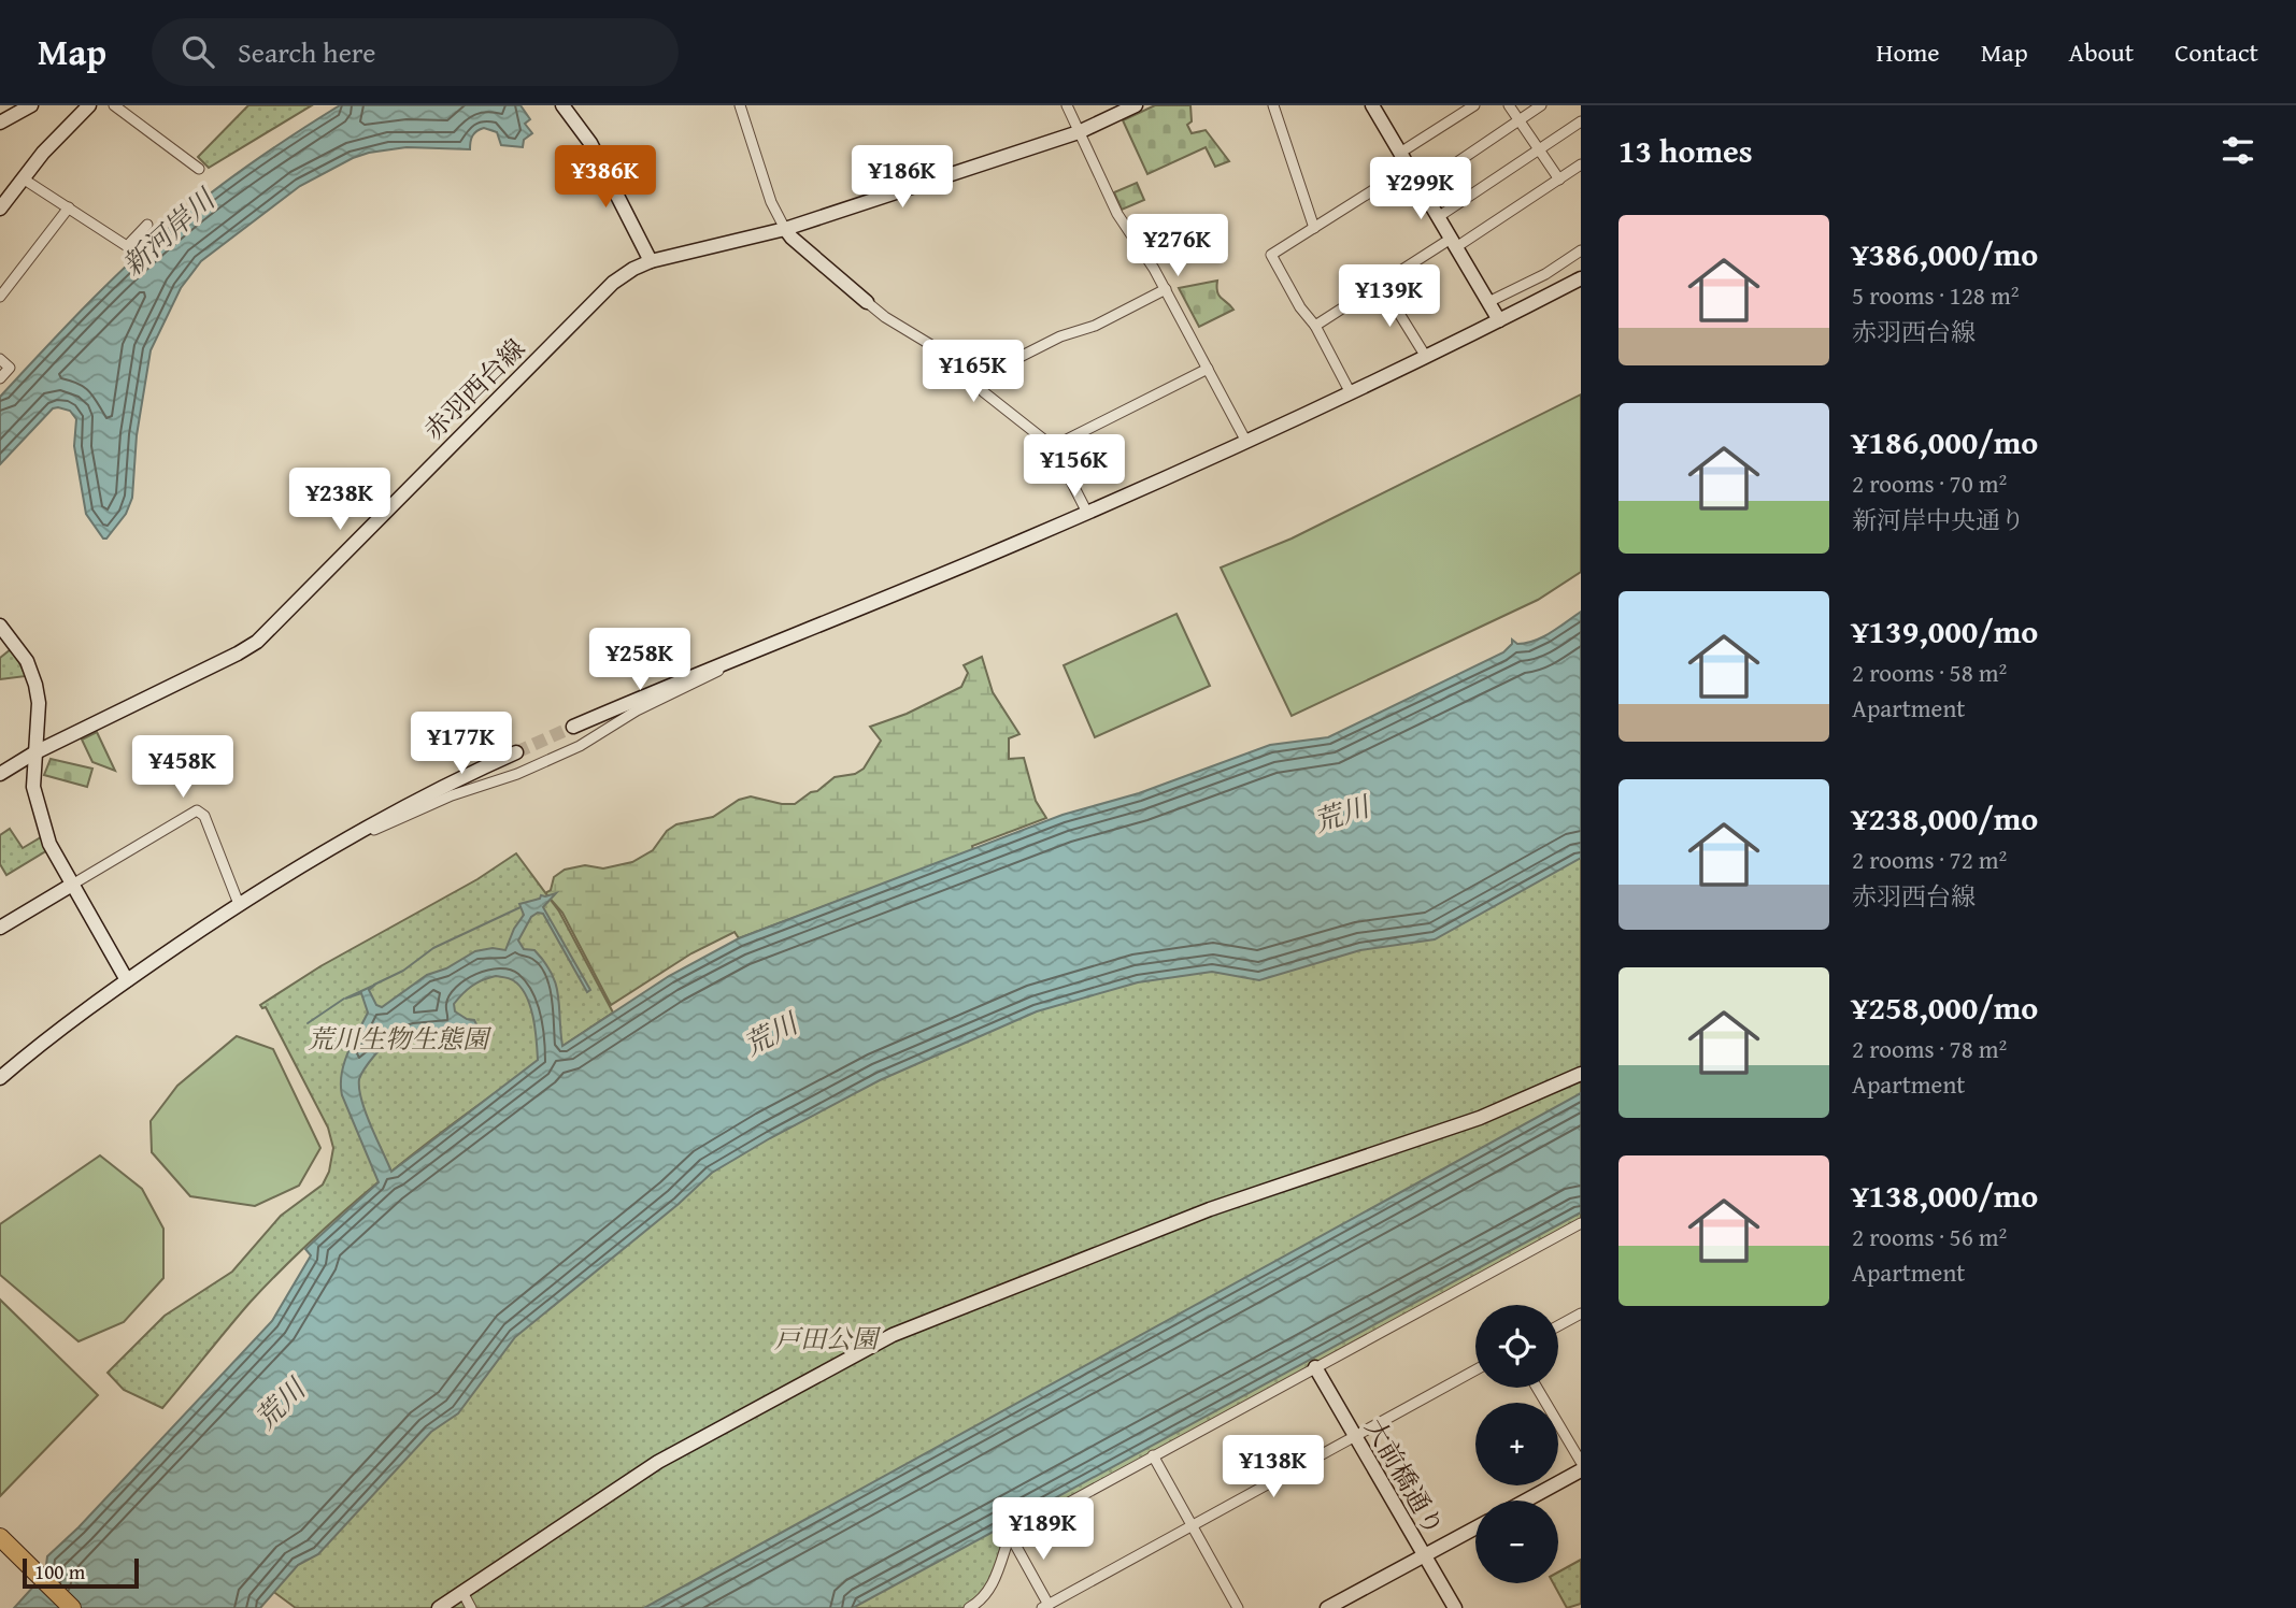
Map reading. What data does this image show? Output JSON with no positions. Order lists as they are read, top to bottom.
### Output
{
  "streets": {
    "street": ["赤羽西台線", "大前橋通り"]
  },
  "water": ["新河岸川", "荒川"],
  "parks": ["荒川生物生態園", "戸田公園"],
  "scale_bar": "100 m",
  "page": {
    "header": "Map",
    "search": "Search here",
    "nav": [
      "Home",
      "Map",
      "About",
      "Contact"
    ],
    "heading": "13 homes",
    "price": [
      "¥386K",
      "¥186K",
      "¥299K",
      "¥276K",
      "¥139K",
      "¥165K",
      "¥156K",
      "¥238K",
      "¥258K",
      "¥177K",
      "¥458K",
      "¥138K",
      "¥189K"
    ],
    "list": [
      {
        "name": "¥386,000/mo",
        "note": "5 rooms · 128 m² · 赤羽西台線"
      },
      {
        "name": "¥186,000/mo",
        "note": "2 rooms · 70 m² · 新河岸中央通り"
      },
      {
        "name": "¥139,000/mo",
        "note": "2 rooms · 58 m² · Apartment"
      },
      {
        "name": "¥238,000/mo",
        "note": "2 rooms · 72 m² · 赤羽西台線"
      },
      {
        "name": "¥258,000/mo",
        "note": "2 rooms · 78 m² · Apartment"
      },
      {
        "name": "¥138,000/mo",
        "note": "2 rooms · 56 m² · Apartment"
      }
    ],
    "map_buttons": ["+", "−"],
    "scale": "100 m"
  }
}
